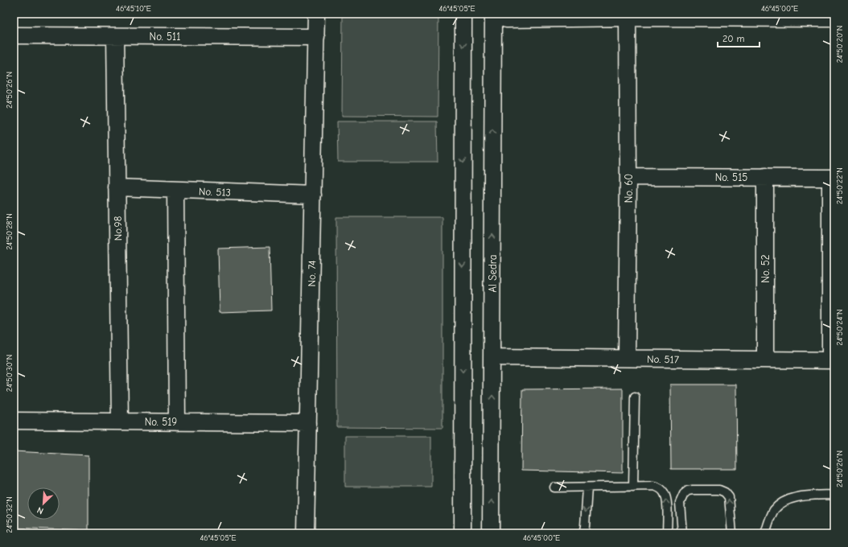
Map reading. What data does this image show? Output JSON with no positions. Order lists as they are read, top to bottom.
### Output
{
  "streets": {
    "street": [
      "No. 511",
      "No. 515",
      "No. 60",
      "No. 513",
      "No.98",
      "No. 52",
      "No. 74",
      "Al Sedra",
      "No. 517",
      "No. 519"
    ]
  },
  "crossings": [
    ["No. 511", "No.98"],
    ["No. 511", "No. 74"],
    ["No. 515", "No. 60"],
    ["No. 515", "No. 52"],
    ["No. 60", "No. 517"],
    ["No. 513", "No.98"],
    ["No. 513", "No. 74"],
    ["No.98", "No. 519"],
    ["No. 52", "No. 517"],
    ["No. 74", "No. 519"],
    ["Al Sedra", "No. 517"]
  ],
  "scale_bar": "20 m",
  "north": "bottom left",
  "coordinates": [
    "46°45'10\"E",
    "46°45'05\"E",
    "46°45'00\"E",
    "24°50'20\"N",
    "24°50'26\"N",
    "24°50'22\"N",
    "24°50'28\"N",
    "24°50'24\"N",
    "24°50'30\"N",
    "24°50'32\"N"
  ]
}
